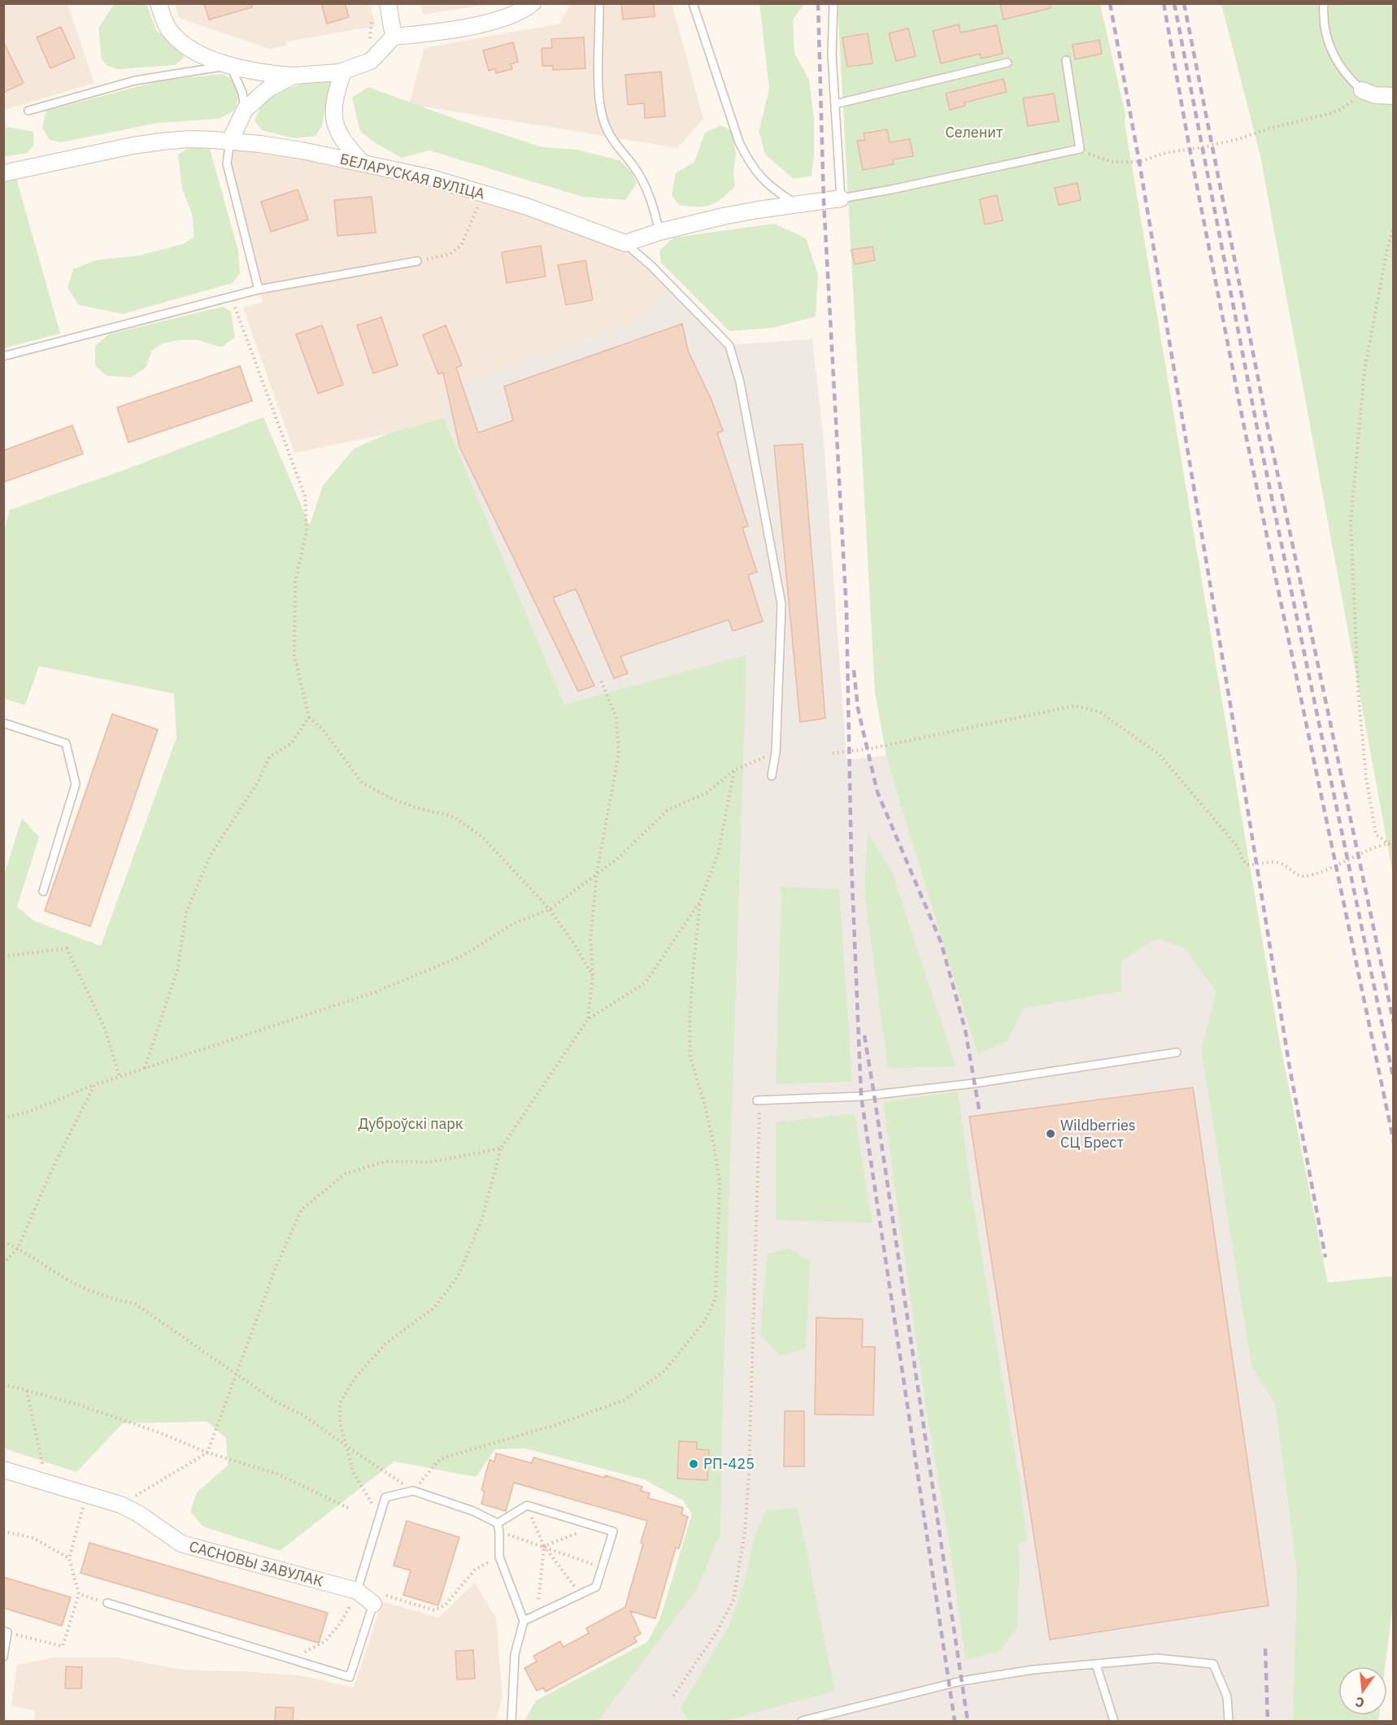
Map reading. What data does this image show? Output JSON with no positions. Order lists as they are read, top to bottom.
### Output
{
  "streets": {
    "street": ["БЕЛАРУСКАЯ ВУЛІЦА", "САСНОВЫ ЗАВУЛАК"]
  },
  "parks": ["Селенит", "Дуброўскі парк"],
  "places": ["Wildberries СЦ Брест", "РП-425"],
  "north": "bottom"
}
